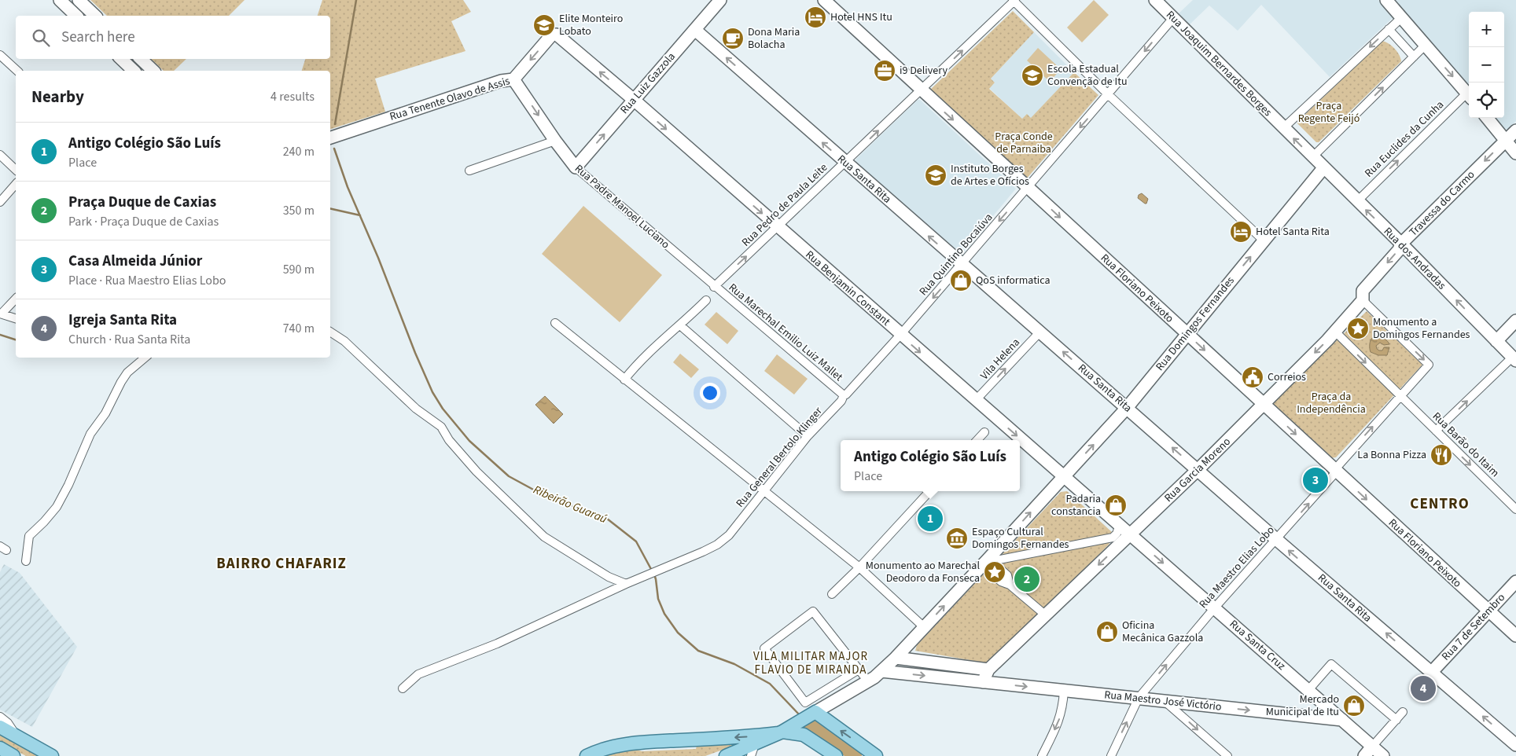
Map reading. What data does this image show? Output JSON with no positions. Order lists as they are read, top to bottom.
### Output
{
  "streets": {
    "street": [
      "Rua Joaquim Bernardes Borges",
      "Rua Luiz Gazzola",
      "Rua Tenente Olavo de Assis",
      "Rua Euclides da Cunha",
      "Rua Santa Rita",
      "Travessa do Carmo",
      "Rua Pedro de Paula Leite",
      "Rua Padre Manoel Luciano",
      "Rua Quintino Bocaiúva",
      "Rua dos Andradas",
      "Rua Benjamin Constant",
      "Rua Floriano Peixoto",
      "Rua Domingos Fernandes",
      "Rua Marechal Emilio Luiz Mallet",
      "Vila Helena",
      "Rua Barão do Itaim",
      "Rua General Bertolo Klinger",
      "Rua Garcia Moreno",
      "Rua Maestro Elias Lobo",
      "Rua 7 de Setembro",
      "Rua Santa Cruz",
      "Rua Maestro José Victório"
    ]
  },
  "crossings": [
    ["Rua Luiz Gazzola", "Rua Santa Rita"],
    ["Rua Luiz Gazzola", "Rua Padre Manoel Luciano"],
    ["Rua Luiz Gazzola", "Rua Benjamin Constant"],
    ["Rua Tenente Olavo de Assis", "Rua Padre Manoel Luciano"],
    ["Rua Tenente Olavo de Assis", "Rua Benjamin Constant"],
    ["Rua Euclides da Cunha", "Rua dos Andradas"],
    ["Rua Santa Rita", "Rua Pedro de Paula Leite"],
    ["Rua Santa Rita", "Rua Quintino Bocaiúva"],
    ["Rua Santa Rita", "Rua Domingos Fernandes"],
    ["Rua Santa Rita", "Vila Helena"],
    ["Rua Santa Rita", "Rua Garcia Moreno"],
    ["Rua Santa Rita", "Rua Maestro Elias Lobo"],
    ["Rua Santa Rita", "Rua 7 de Setembro"],
    ["Travessa do Carmo", "Rua dos Andradas"],
    ["Rua Pedro de Paula Leite", "Rua Padre Manoel Luciano"],
    ["Rua Pedro de Paula Leite", "Rua Benjamin Constant"],
    ["Rua Pedro de Paula Leite", "Rua Marechal Emilio Luiz Mallet"],
    ["Rua Padre Manoel Luciano", "Rua Marechal Emilio Luiz Mallet"],
    ["Rua Quintino Bocaiúva", "Rua Benjamin Constant"],
    ["Rua Quintino Bocaiúva", "Rua Floriano Peixoto"],
    ["Rua Quintino Bocaiúva", "Rua General Bertolo Klinger"],
    ["Rua dos Andradas", "Rua Domingos Fernandes"],
    ["Rua Benjamin Constant", "Rua Domingos Fernandes"],
    ["Rua Benjamin Constant", "Vila Helena"],
    ["Rua Benjamin Constant", "Rua General Bertolo Klinger"],
    ["Rua Benjamin Constant", "Rua Santa Cruz"],
    ["Rua Floriano Peixoto", "Rua Domingos Fernandes"],
    ["Rua Floriano Peixoto", "Rua Garcia Moreno"],
    ["Rua Floriano Peixoto", "Rua Maestro Elias Lobo"],
    ["Rua Floriano Peixoto", "Rua 7 de Setembro"],
    ["Rua Domingos Fernandes", "Rua Maestro José Victório"],
    ["Rua Marechal Emilio Luiz Mallet", "Rua General Bertolo Klinger"],
    ["Rua Garcia Moreno", "Rua Santa Cruz"],
    ["Rua Maestro Elias Lobo", "Rua Santa Cruz"],
    ["Rua Maestro Elias Lobo", "Rua Maestro José Victório"],
    ["Rua Santa Cruz", "Rua Maestro José Victório"]
  ],
  "one_way": [
    "Rua Luiz Gazzola",
    "Rua Santa Rita",
    "Travessa do Carmo",
    "Rua Pedro de Paula Leite",
    "Rua Quintino Bocaiúva",
    "Rua dos Andradas",
    "Rua Floriano Peixoto",
    "Vila Helena",
    "Rua Barão do Itaim",
    "Rua Maestro Elias Lobo",
    "Rua Maestro José Victório"
  ],
  "districts": ["CENTRO", "BAIRRO CHAFARIZ", "VILA MILITAR MAJOR FLAVIO DE MIRANDA"],
  "water": ["Ribeirão Guaraú"],
  "parks": ["Praça Regente Feijó", "Praça Conde de Parnaiba", "Praça da Independência"],
  "places": {
    "hotel": ["Hotel HNS Itu", "Hotel Santa Rita"],
    "school or university": ["Elite Monteiro Lobato", "Escola Estadual Convenção de Itu", "Instituto Borges de Artes e Ofícios"],
    "cafe": ["Dona Maria Bolacha"],
    "office": ["i9 Delivery"],
    "shop": [
      "QoS informatica",
      "Padaria constancia",
      "Oficina Mecânica Gazzola",
      "Mercado Municipal de Itu"
    ],
    "place": ["Monumento a Domingos Fernandes", "Monumento ao Marechal Deodoro da Fonseca"],
    "public building": ["Correios"],
    "restaurant": ["La Bonna Pizza"],
    "museum": ["Espaço Cultural Domingos Fernandes"]
  },
  "page": {
    "map_buttons": ["+", "−"],
    "search": "Search here",
    "heading": ["Nearby", "4 results"],
    "list": [
      {
        "mark": "1",
        "name": "Antigo Colégio São Luís",
        "note": "Place",
        "value": "240 m"
      },
      {
        "mark": "2",
        "name": "Praça Duque de Caxias",
        "note": "Park · Praça Duque de Caxias",
        "value": "350 m"
      },
      {
        "mark": "3",
        "name": "Casa Almeida Júnior",
        "note": "Place · Rua Maestro Elias Lobo",
        "value": "590 m"
      },
      {
        "mark": "4",
        "name": "Igreja Santa Rita",
        "note": "Church · Rua Santa Rita",
        "value": "740 m"
      }
    ],
    "popup": ["Antigo Colégio São Luís", "Place"],
    "pins": [
      "3",
      "1",
      "2",
      "4"
    ]
  }
}
